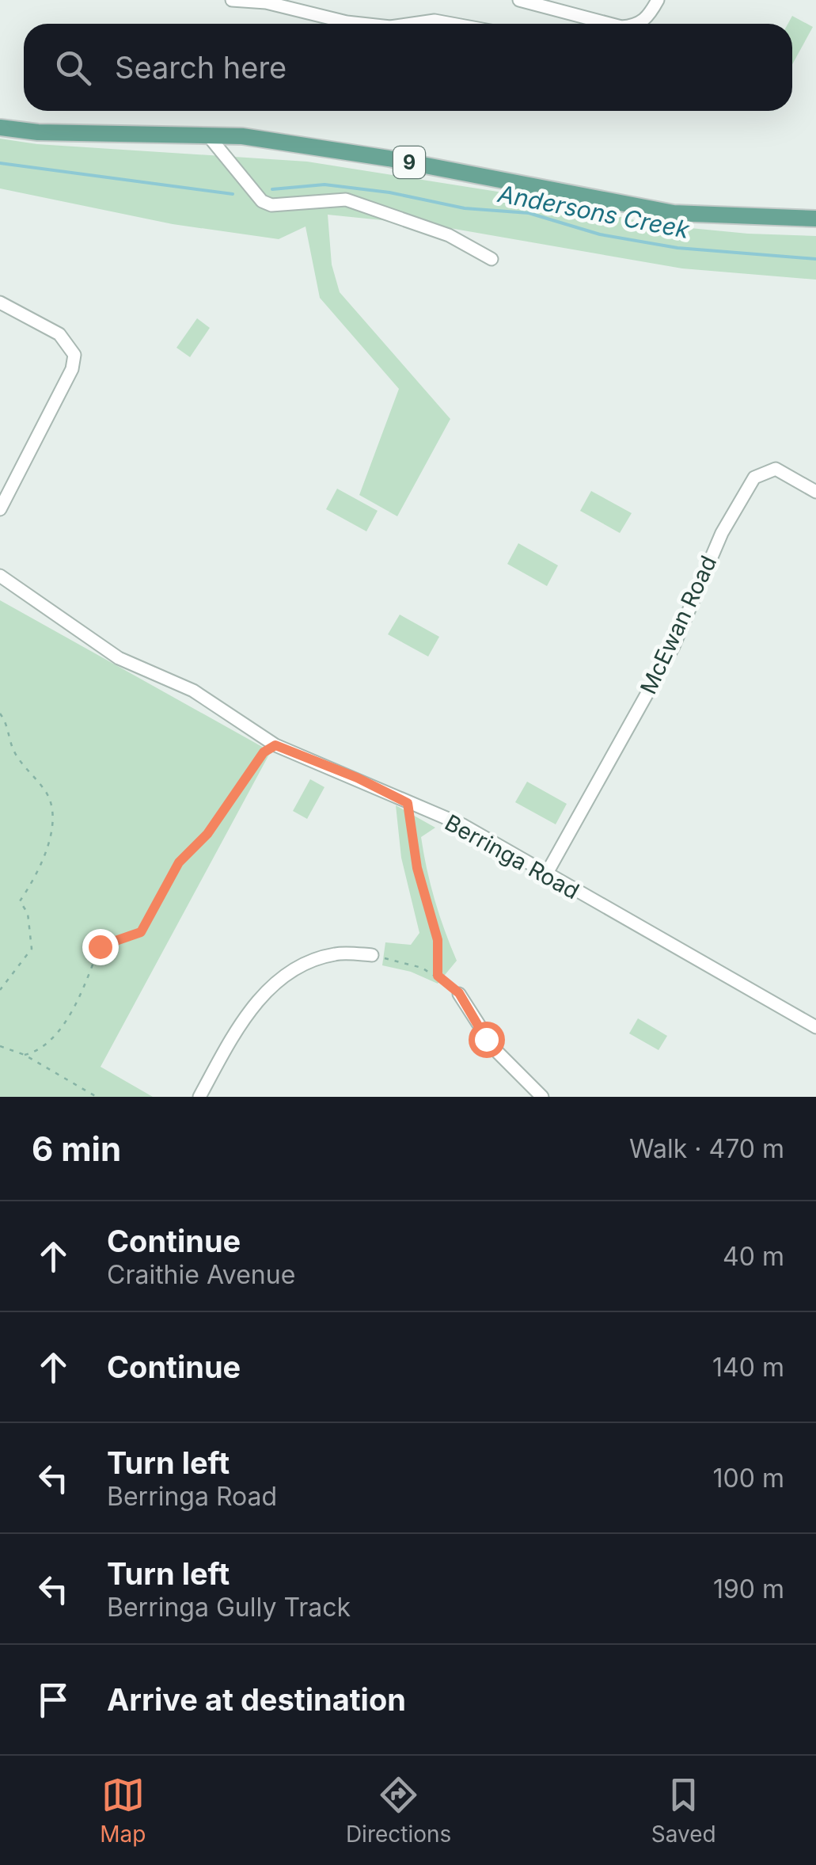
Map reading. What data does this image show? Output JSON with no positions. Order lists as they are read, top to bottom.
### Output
{
  "streets": {
    "main road": ["9"],
    "street": ["McEwan Road", "Berringa Road"]
  },
  "crossings": [
    ["McEwan Road", "Berringa Road"]
  ],
  "water": ["Andersons Creek"],
  "page": {
    "search": "Search here",
    "heading": ["6 min", "Walk · 470 m"],
    "list": [
      ["Continue", "Craithie Avenue", "40 m"],
      ["Continue", "140 m"],
      ["Turn left", "Berringa Road", "100 m"],
      ["Turn left", "Berringa Gully Track", "190 m"],
      "Arrive at destination"
    ],
    "nav": ["Map", "Directions", "Saved"]
  }
}
